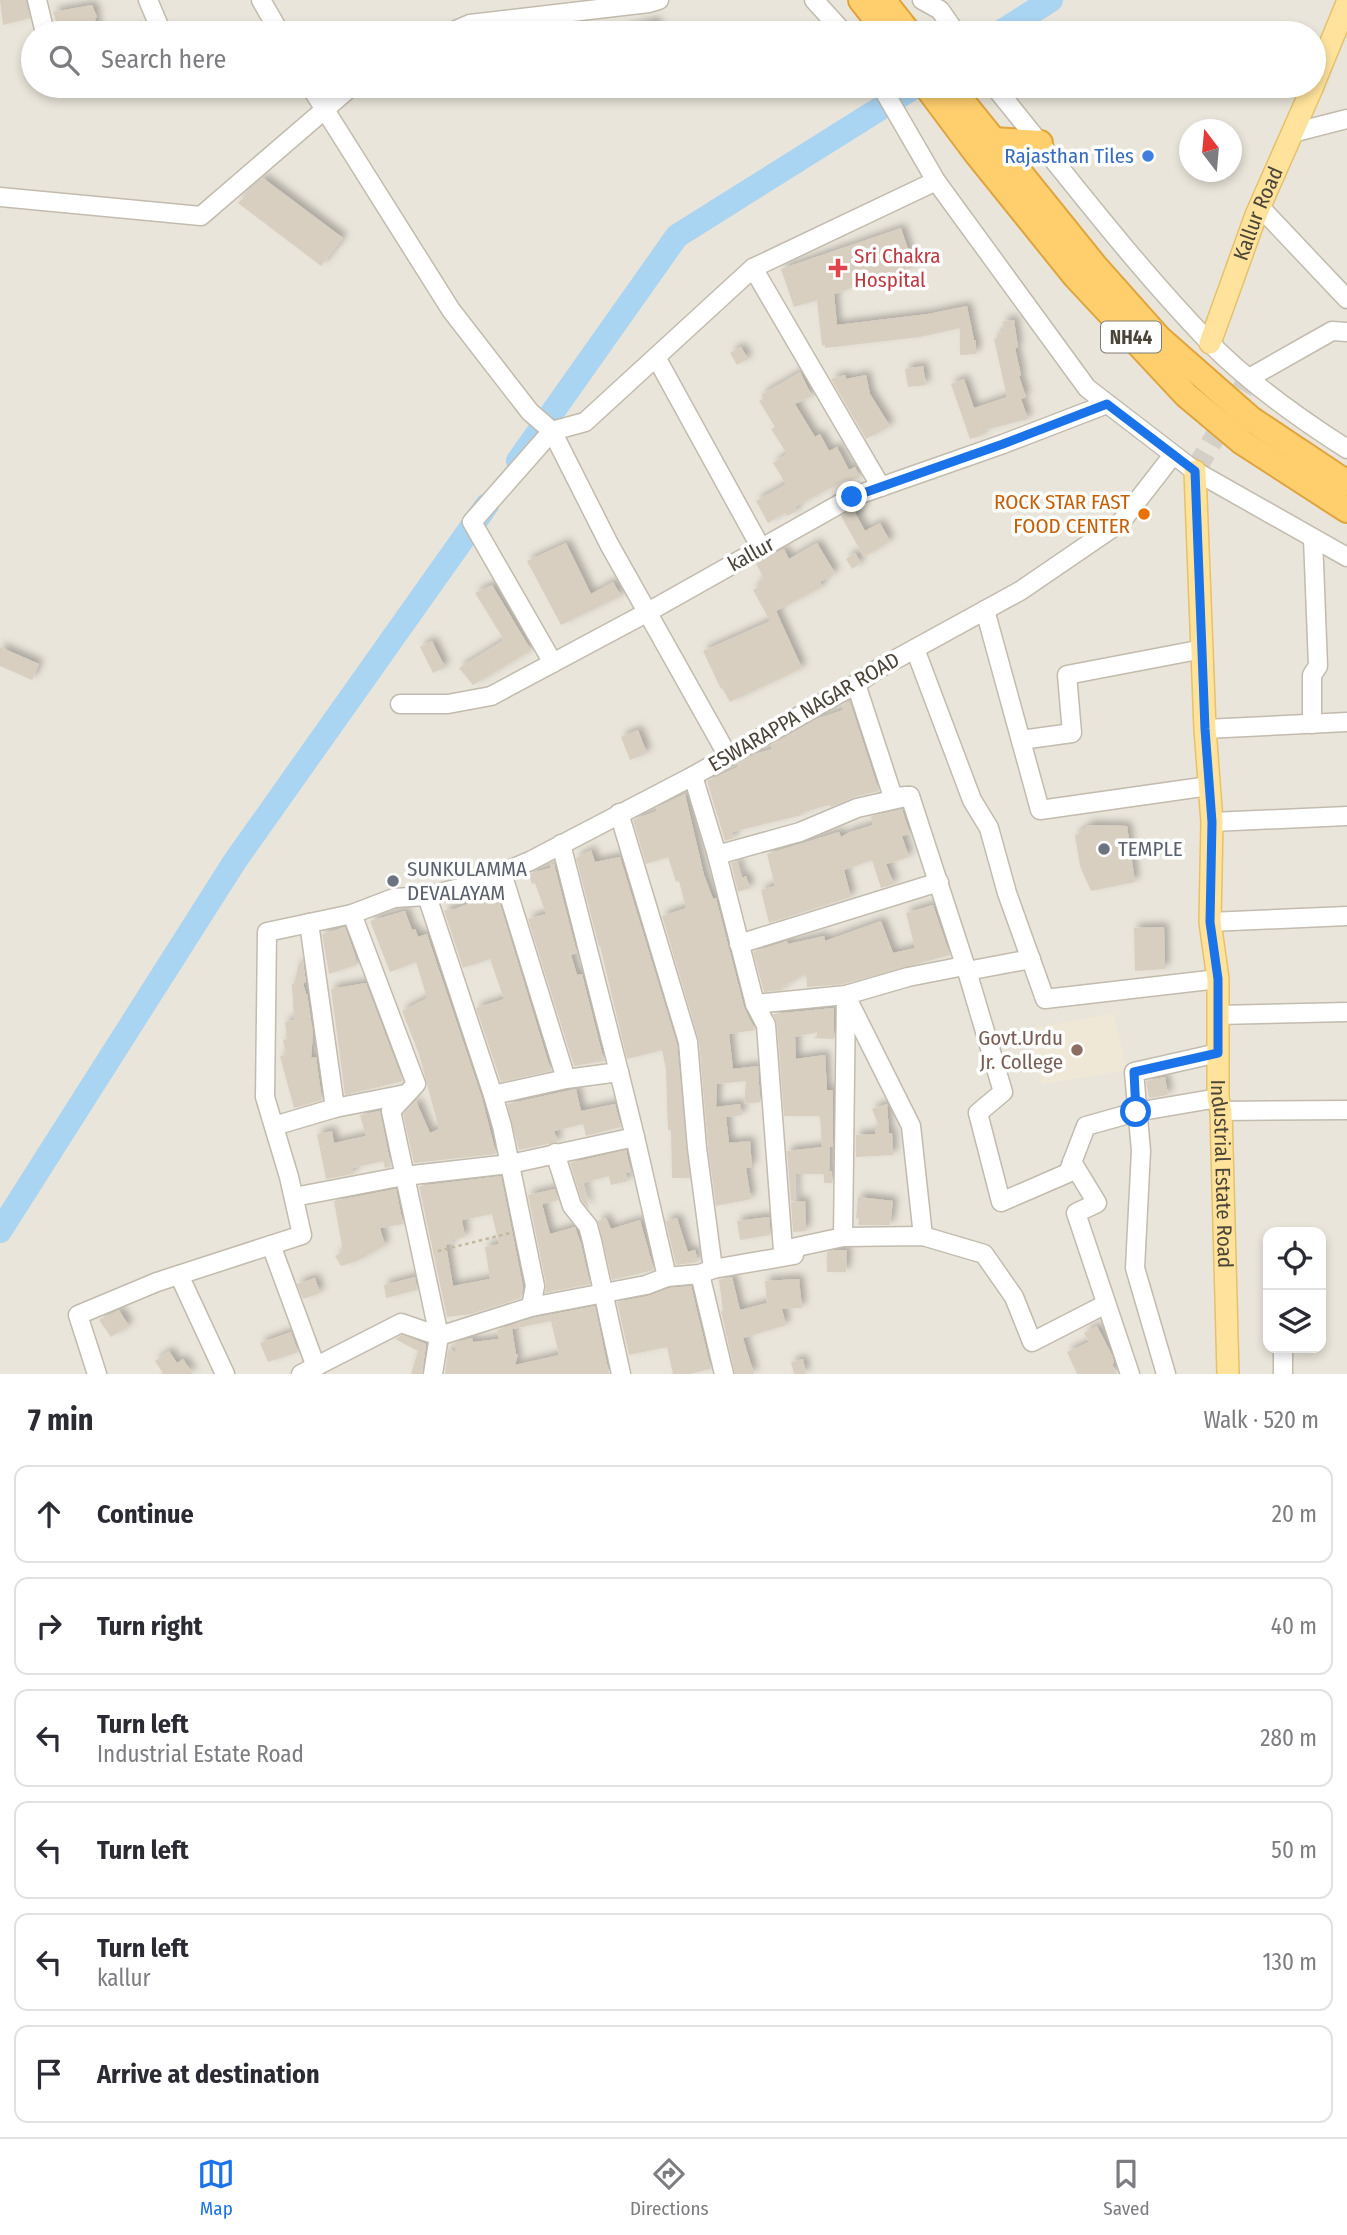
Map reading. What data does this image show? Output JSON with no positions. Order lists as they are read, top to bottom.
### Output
{
  "streets": {
    "highway": ["NH44"],
    "main road": ["Kallur Road", "Industrial Estate Road"],
    "street": ["kallur", "ESWARAPPA NAGAR ROAD"]
  },
  "places": {
    "other": [
      "Rajasthan Tiles",
      "ROCK STAR FAST FOOD CENTER",
      "TEMPLE",
      "SUNKULAMMA DEVALAYAM",
      "Govt.Urdu Jr. College"
    ],
    "health": ["Sri Chakra Hospital"]
  },
  "north": "top",
  "page": {
    "search": "Search here",
    "heading": ["7 min", "Walk · 520 m"],
    "list": [
      ["Continue", "20 m"],
      ["Turn right", "40 m"],
      ["Turn left", "Industrial Estate Road", "280 m"],
      ["Turn left", "50 m"],
      ["Turn left", "kallur", "130 m"],
      "Arrive at destination"
    ],
    "nav": ["Map", "Directions", "Saved"]
  }
}
